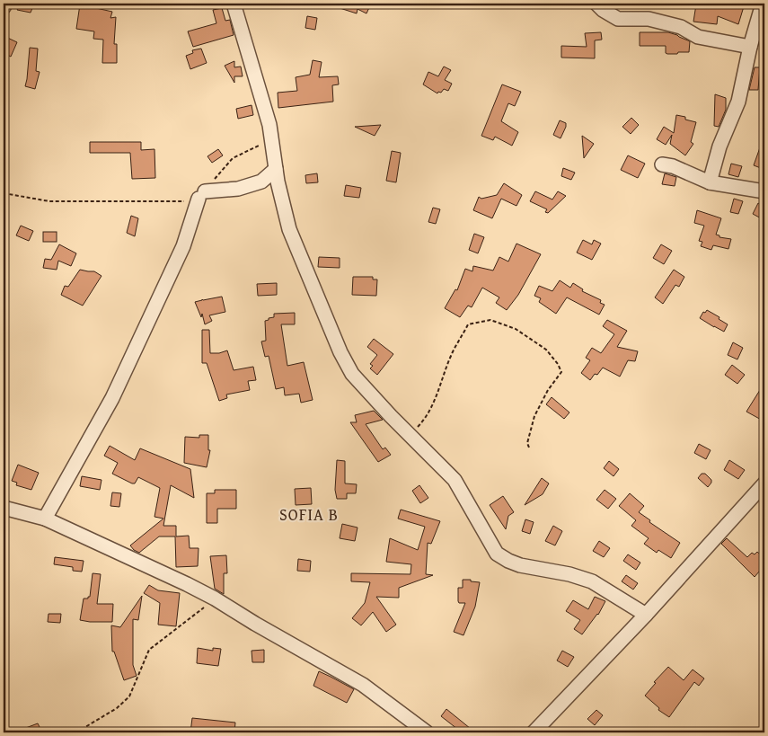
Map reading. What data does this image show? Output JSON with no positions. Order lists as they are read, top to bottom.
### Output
{
  "districts": ["SOFIA B"]
}
